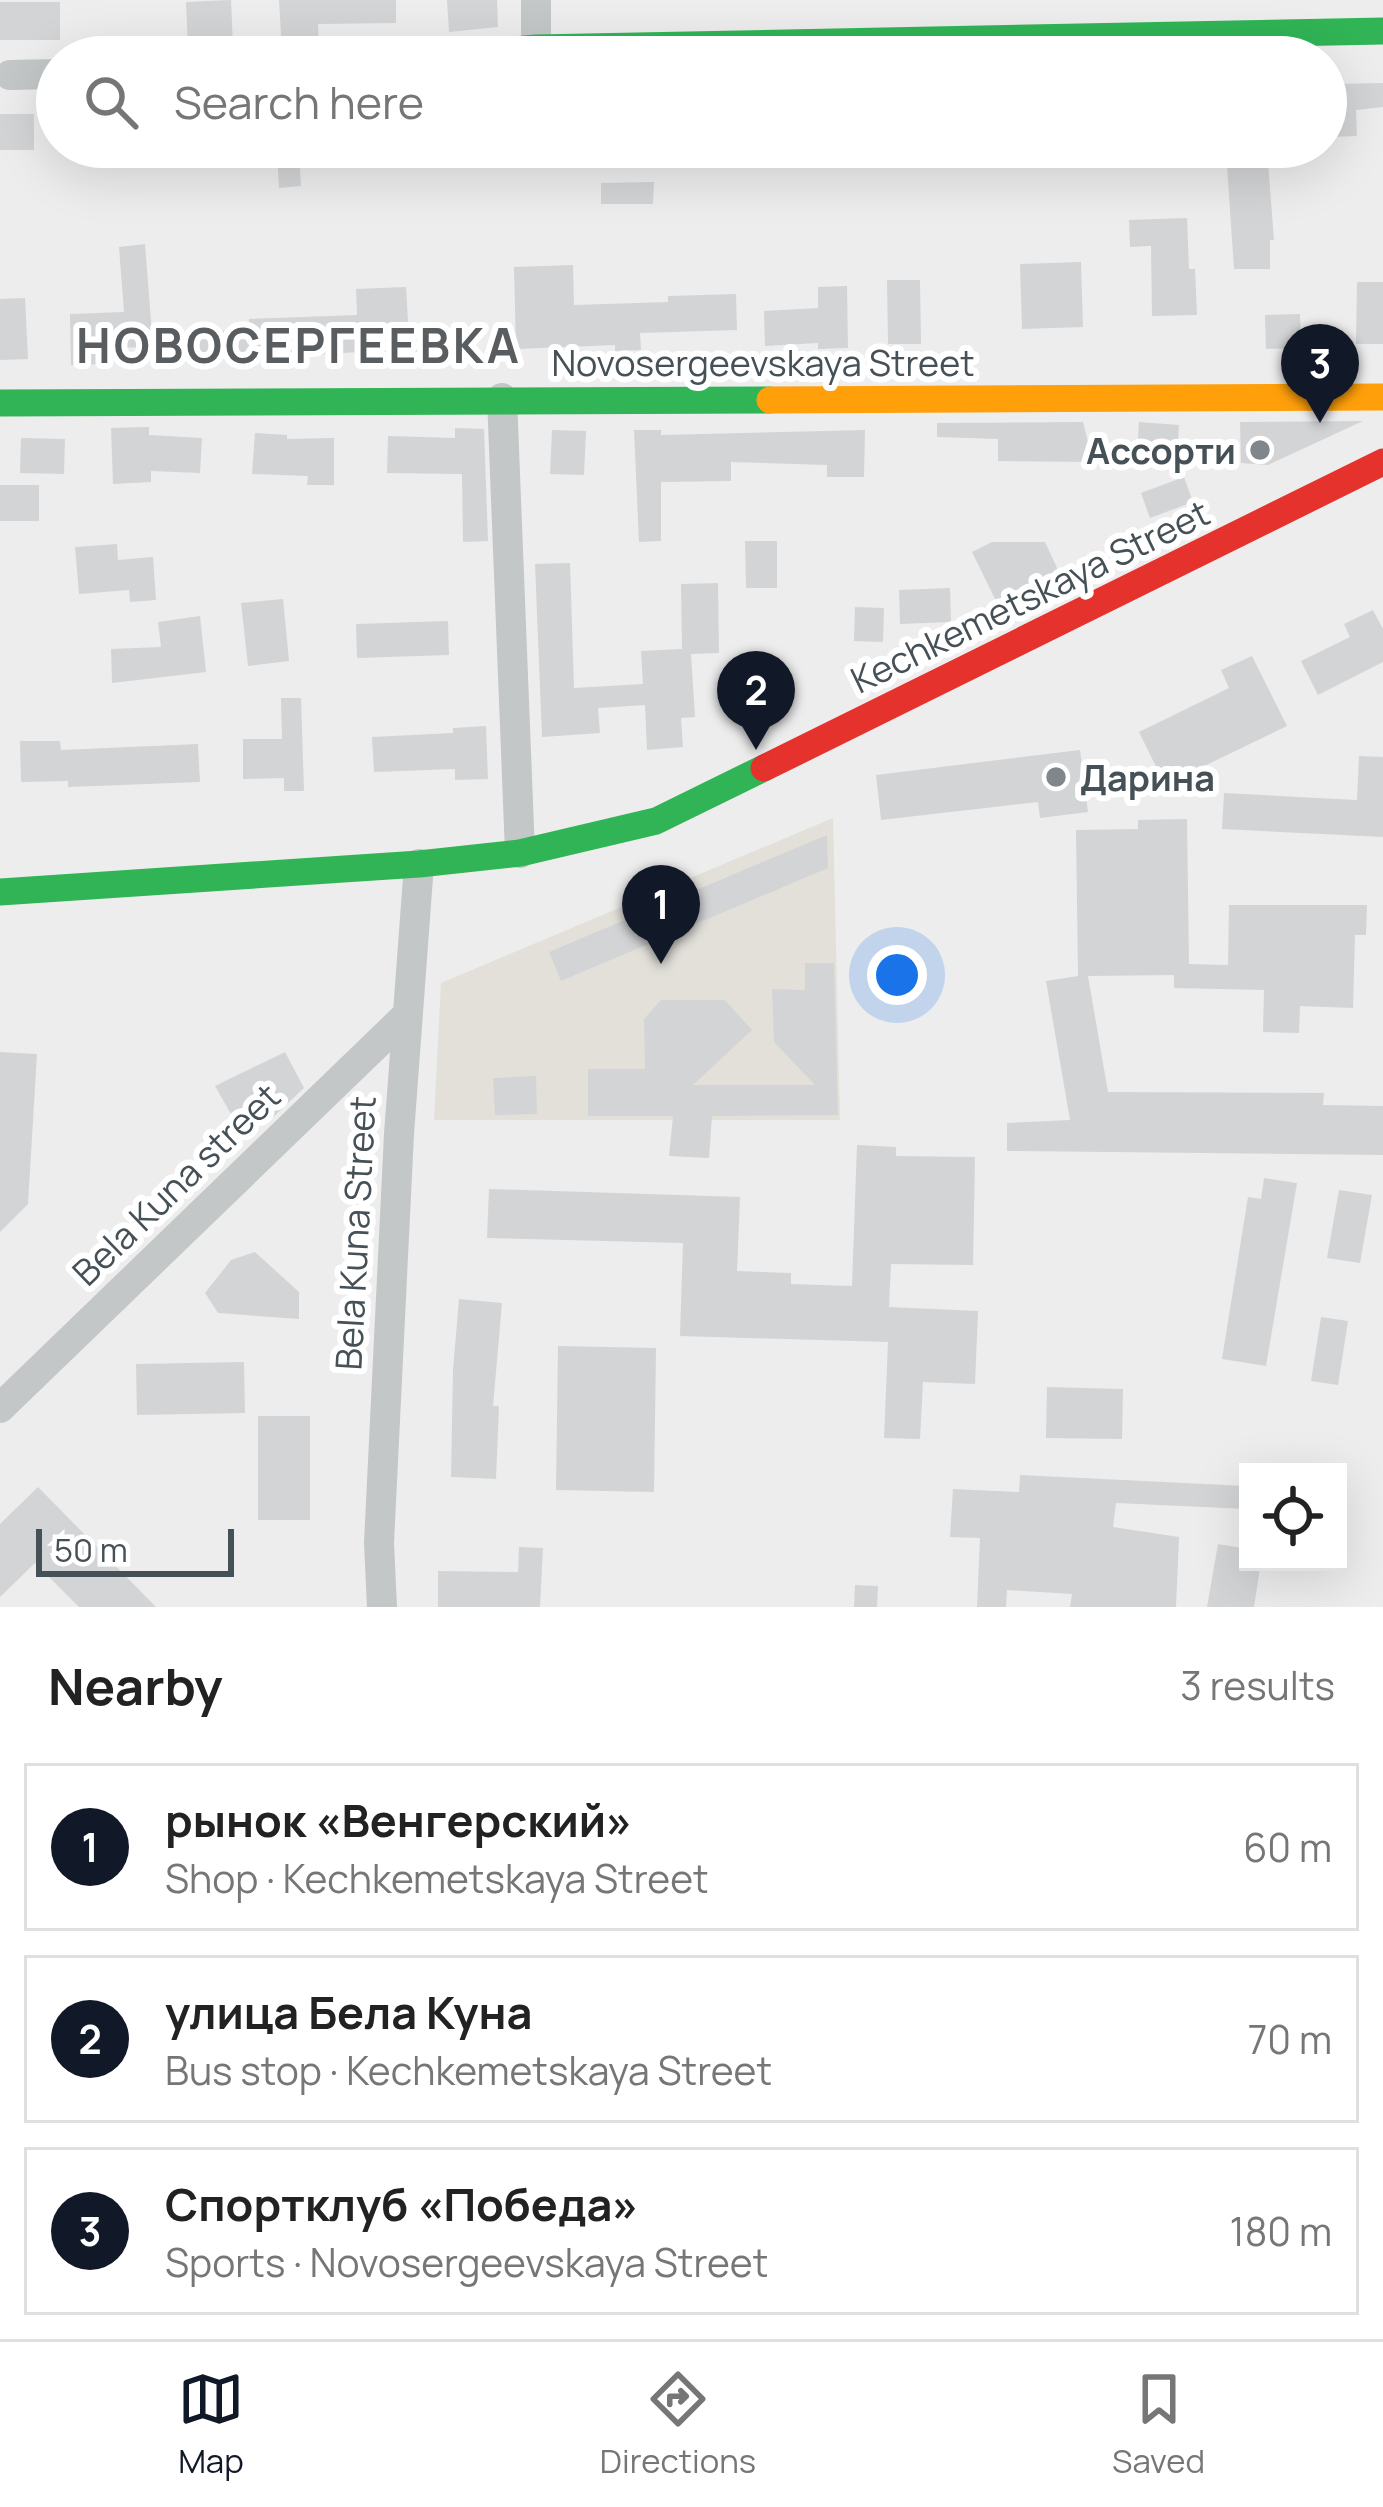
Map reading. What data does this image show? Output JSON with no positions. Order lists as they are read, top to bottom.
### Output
{
  "streets": {
    "street": [
      "Novosergeevskaya Street",
      "Kechkemetskaya Street",
      "Bela Kuna street",
      "Bela Kuna Street"
    ]
  },
  "crossings": [
    ["Kechkemetskaya Street", "Bela Kuna Street"],
    ["Bela Kuna street", "Bela Kuna Street"]
  ],
  "districts": ["НОВОСЕРГЕЕВКА"],
  "places": ["Ассорти", "Дарина"],
  "scale_bar": "50 m",
  "page": {
    "search": "Search here",
    "pins": ["3", "2", "1"],
    "scale": "50 m",
    "heading": ["Nearby", "3 results"],
    "list": [
      {
        "mark": "1",
        "name": "рынок «Венгерский»",
        "note": "Shop · Kechkemetskaya Street",
        "value": "60 m"
      },
      {
        "mark": "2",
        "name": "улица Бела Куна",
        "note": "Bus stop · Kechkemetskaya Street",
        "value": "70 m"
      },
      {
        "mark": "3",
        "name": "Спортклуб «Победа»",
        "note": "Sports · Novosergeevskaya Street",
        "value": "180 m"
      }
    ],
    "nav": ["Map", "Directions", "Saved"]
  }
}
